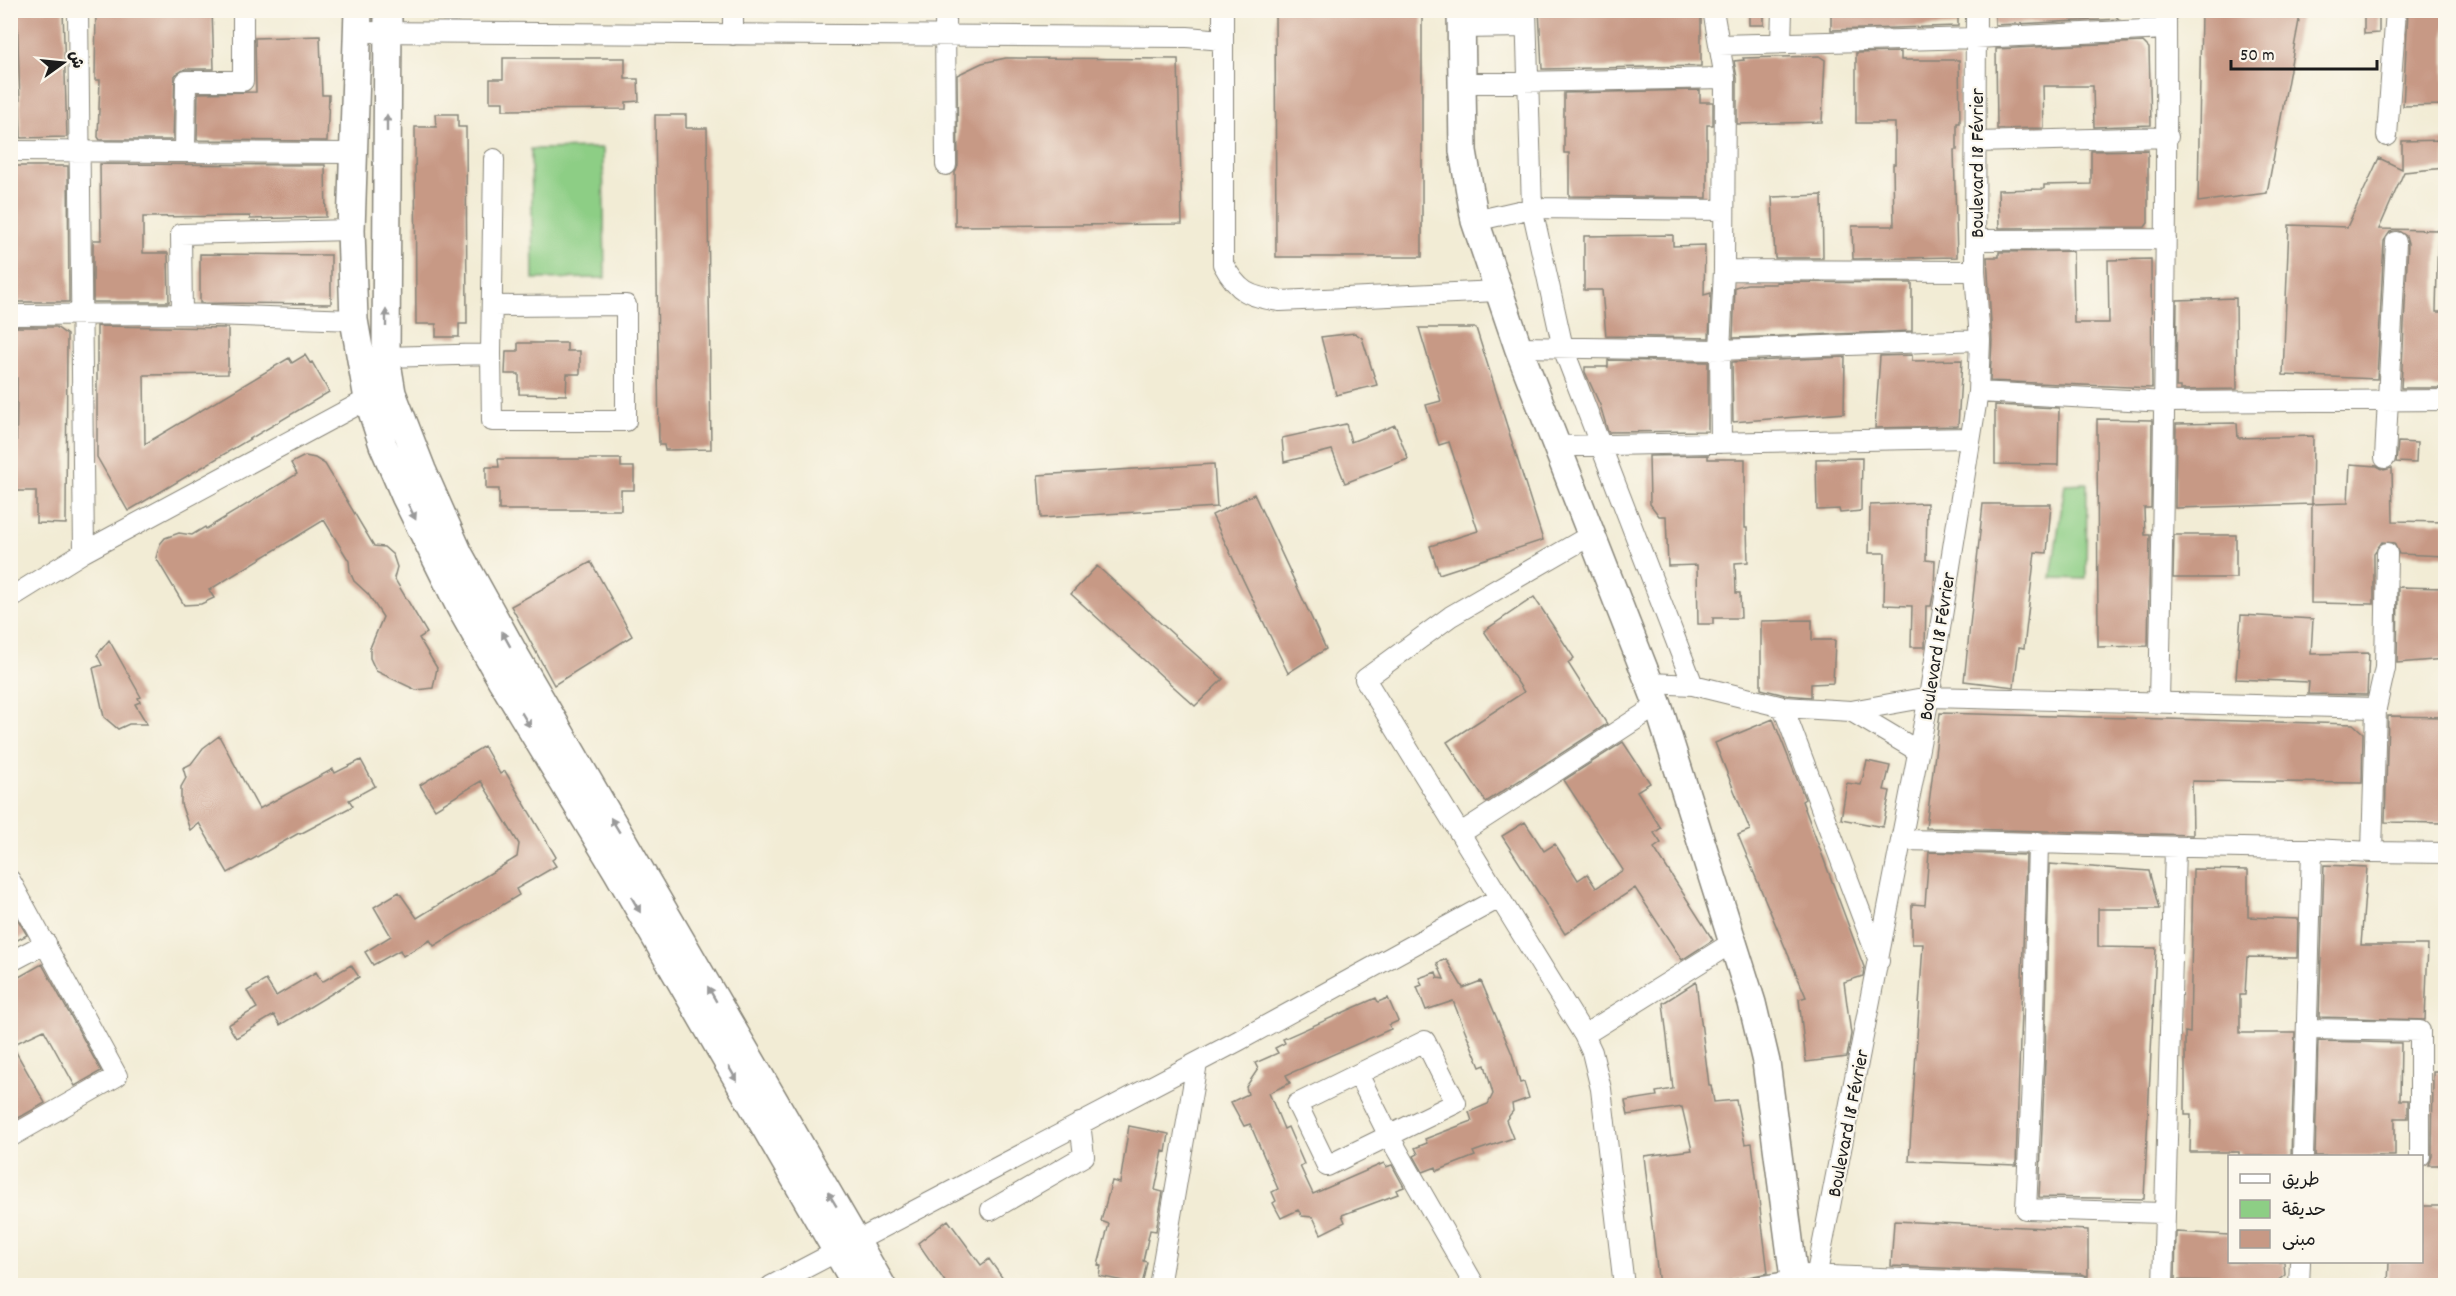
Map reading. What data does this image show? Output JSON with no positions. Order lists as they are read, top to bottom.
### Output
{
  "streets": {
    "street": ["Boulevard 18 Février"]
  },
  "legend": ["طريق", "حديقة", "مبنى"],
  "scale_bar": "50 m",
  "north": "right"
}
